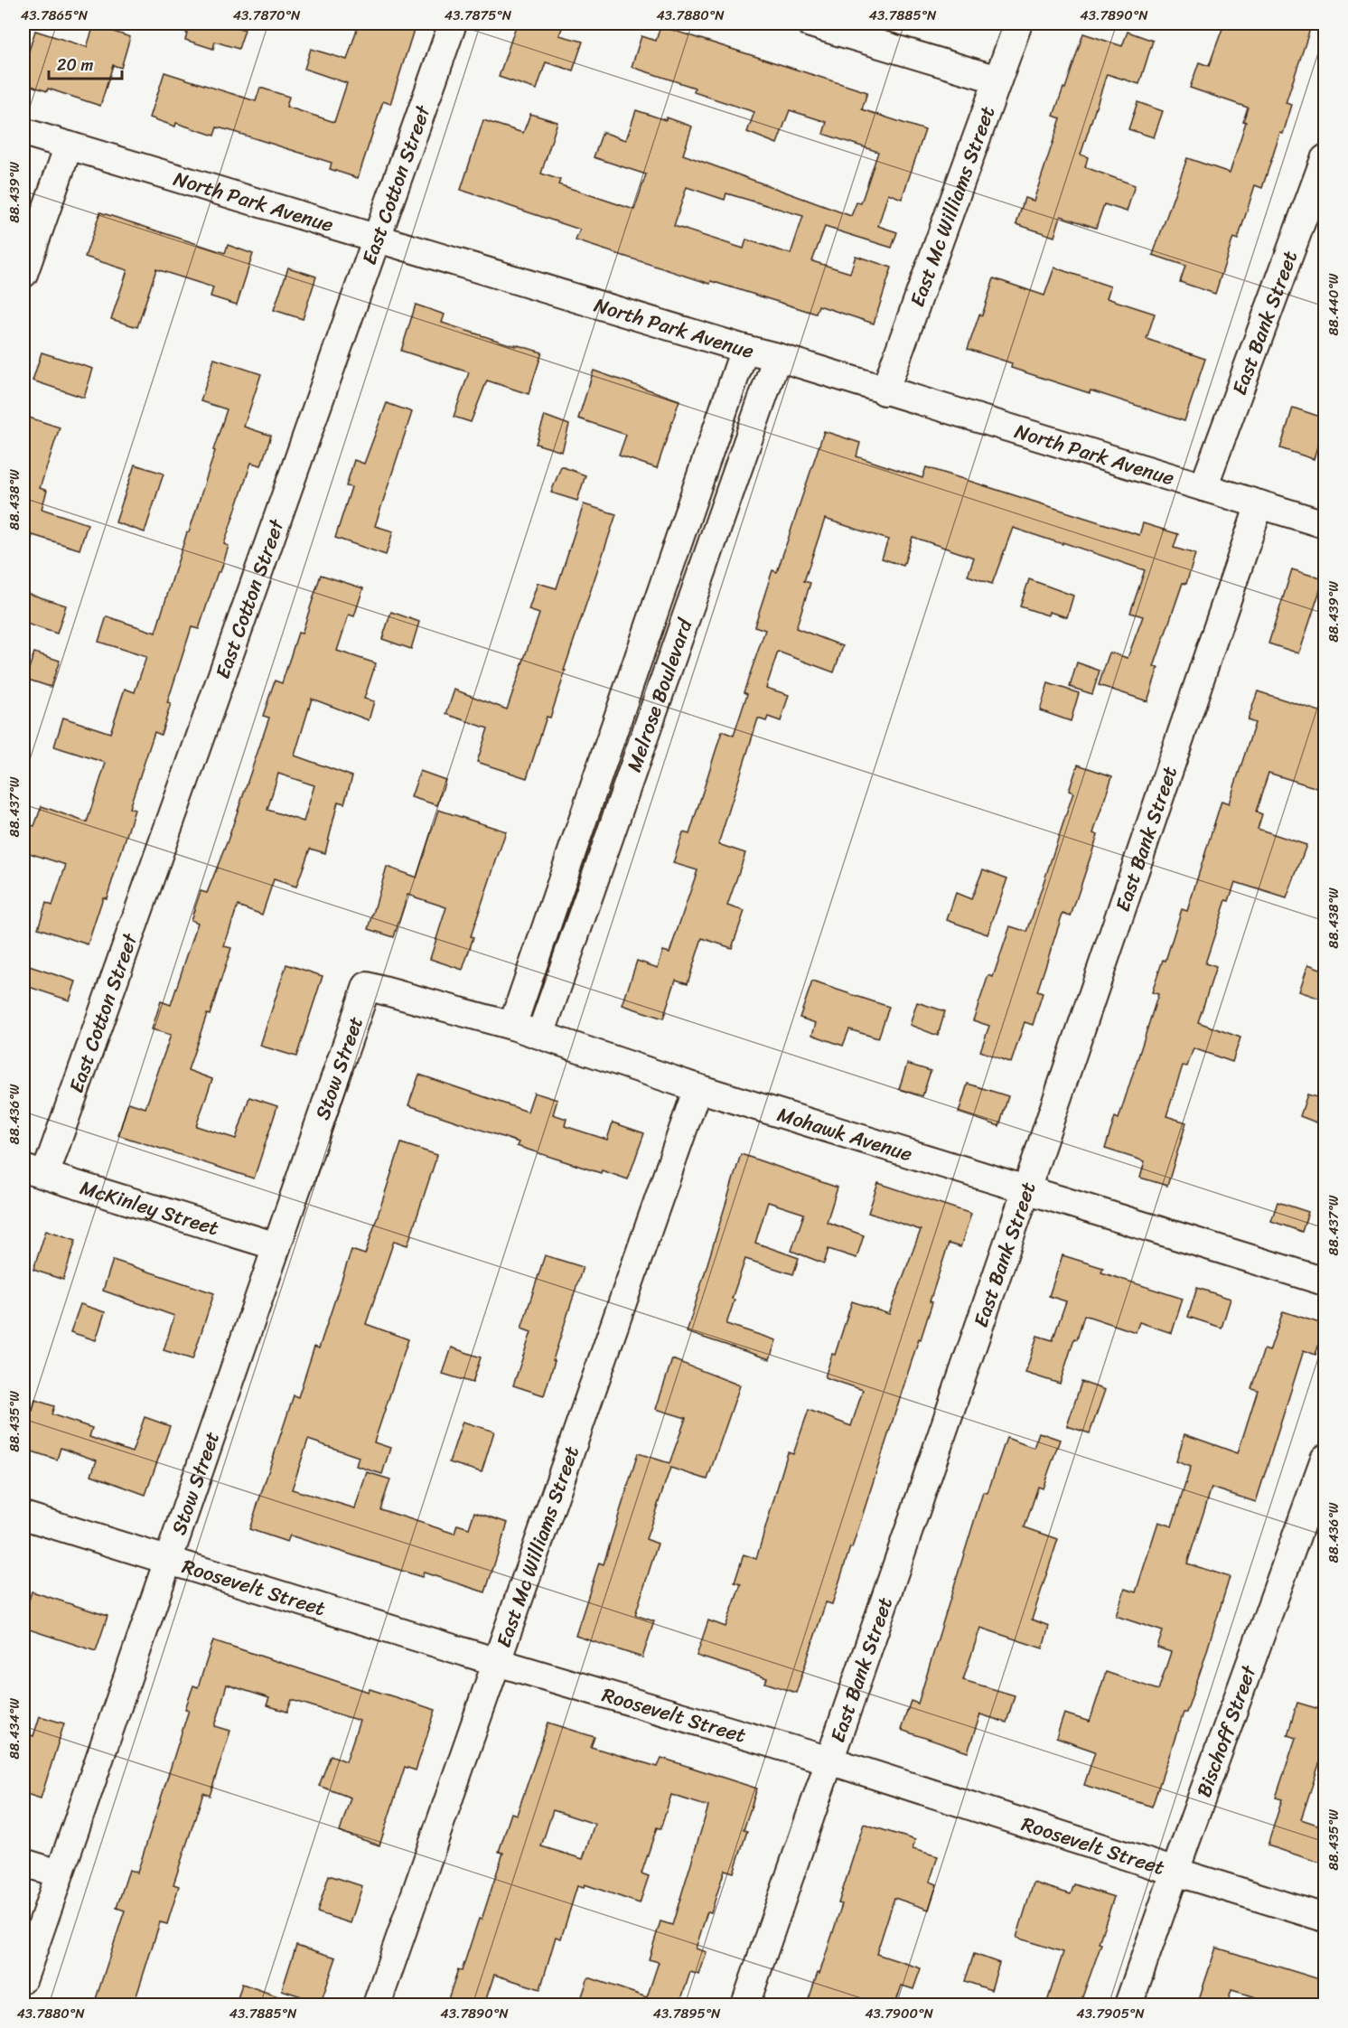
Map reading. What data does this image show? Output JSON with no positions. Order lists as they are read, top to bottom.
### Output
{
  "streets": {
    "street": [
      "East Cotton Street",
      "North Park Avenue",
      "East Mc Williams Street",
      "East Bank Street",
      "Melrose Boulevard",
      "Stow Street",
      "Mohawk Avenue",
      "McKinley Street",
      "Roosevelt Street",
      "Bischoff Street"
    ]
  },
  "crossings": [
    ["East Cotton Street", "North Park Avenue"],
    ["East Cotton Street", "McKinley Street"],
    ["North Park Avenue", "East Mc Williams Street"],
    ["North Park Avenue", "East Bank Street"],
    ["North Park Avenue", "Melrose Boulevard"],
    ["East Mc Williams Street", "Mohawk Avenue"],
    ["East Mc Williams Street", "Roosevelt Street"],
    ["East Bank Street", "Mohawk Avenue"],
    ["East Bank Street", "Roosevelt Street"],
    ["Melrose Boulevard", "Mohawk Avenue"],
    ["Stow Street", "Mohawk Avenue"],
    ["Stow Street", "McKinley Street"],
    ["Stow Street", "Roosevelt Street"],
    ["Roosevelt Street", "Bischoff Street"]
  ],
  "scale_bar": "20 m",
  "coordinates": [
    "43.7865°N",
    "43.7870°N",
    "43.7875°N",
    "43.7880°N",
    "43.7885°N",
    "43.7890°N",
    "88.439°W",
    "88.440°W",
    "88.438°W",
    "88.437°W",
    "88.436°W",
    "88.435°W",
    "88.434°W",
    "43.7895°N",
    "43.7900°N",
    "43.7905°N"
  ]
}
